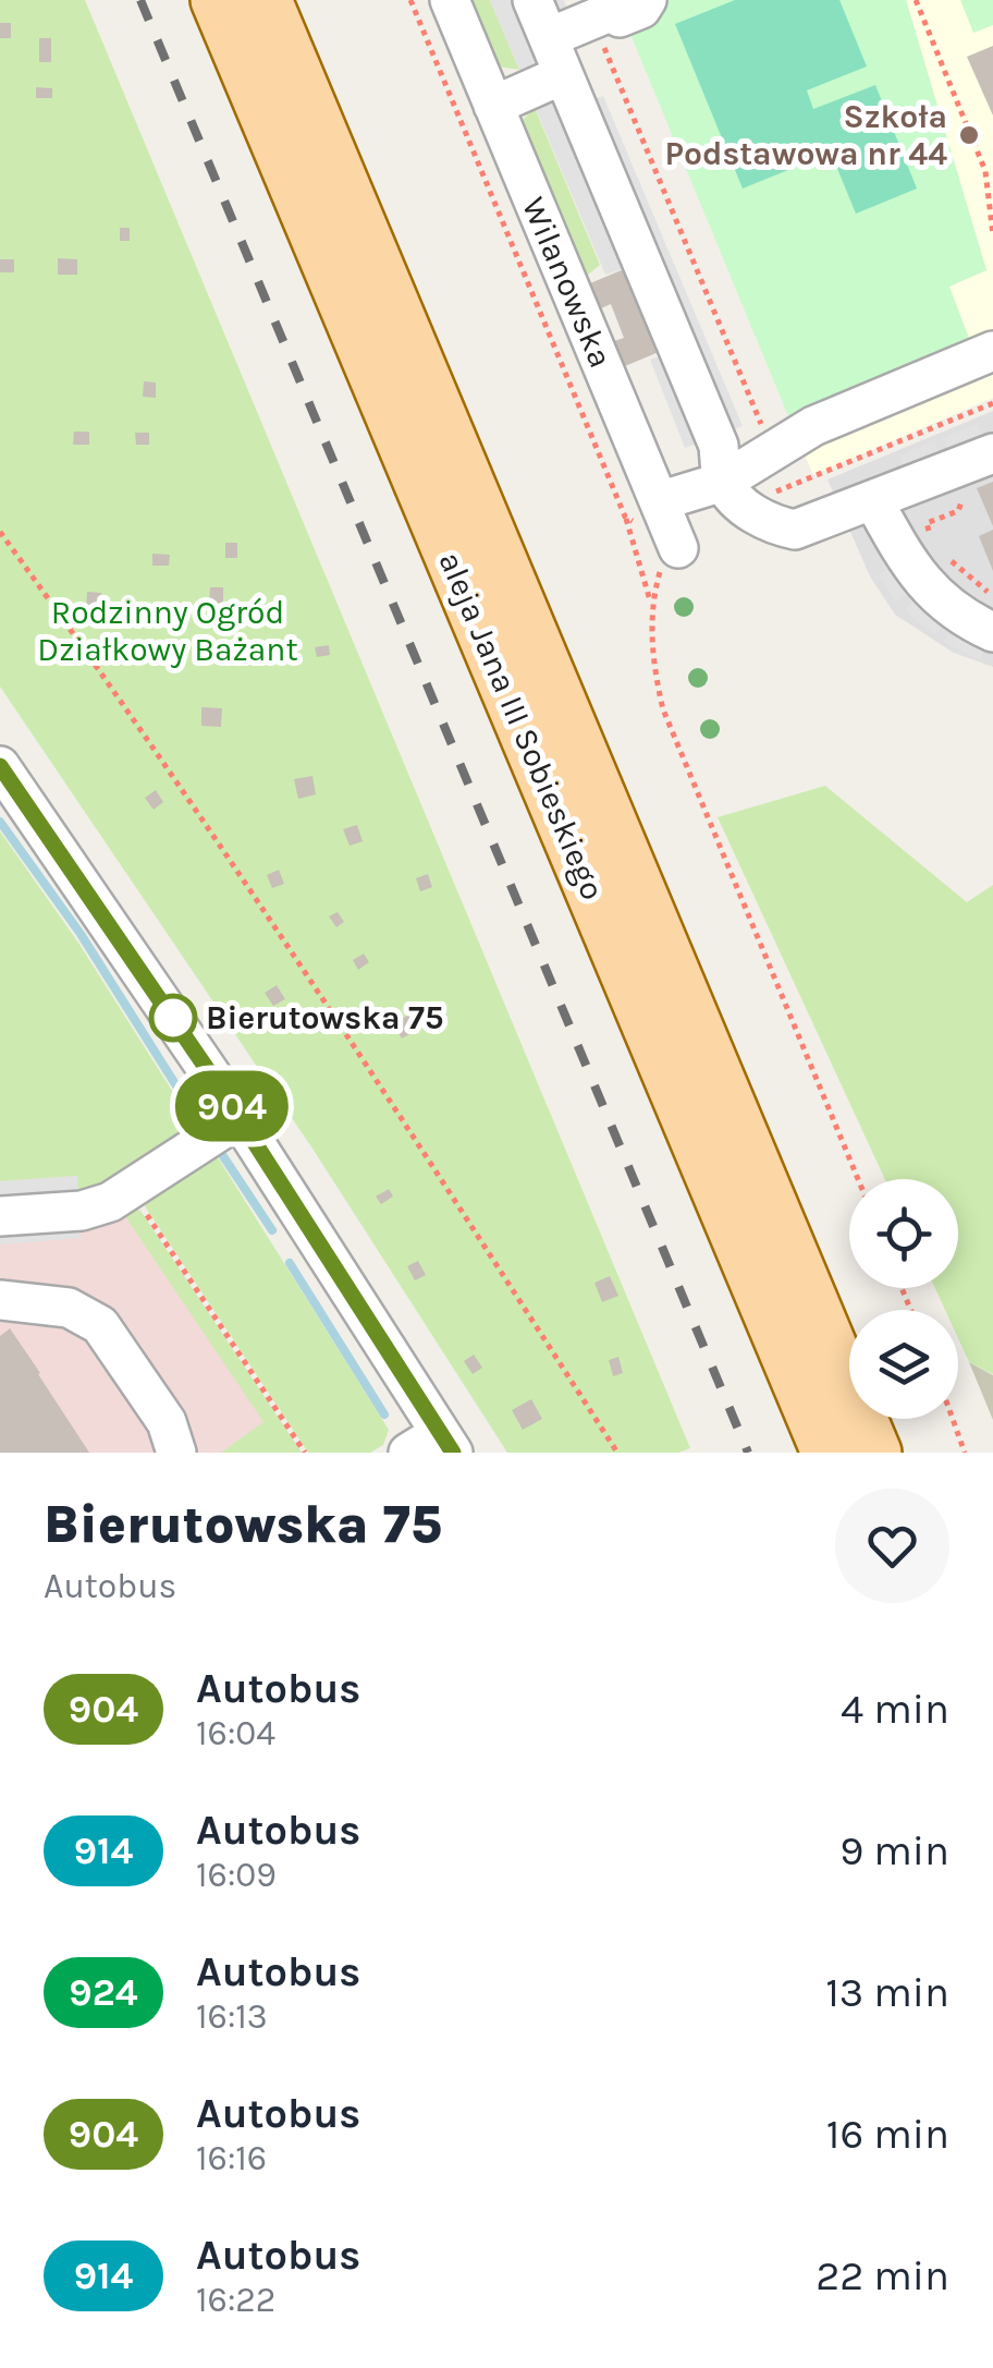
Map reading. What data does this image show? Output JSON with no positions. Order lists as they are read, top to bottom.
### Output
{
  "streets": {
    "main road": ["aleja Jana III Sobieskiego"],
    "street": ["Wilanowska"]
  },
  "parks": ["Rodzinny Ogród Działkowy Bażant"],
  "places": ["Szkoła Podstawowa nr 44", "Bierutowska 75"],
  "lines": ["bus line 904"],
  "page": {
    "on_map": "904",
    "heading": ["Bierutowska 75", "Autobus"],
    "list": [
      {
        "mark": "904",
        "name": "Autobus",
        "note": "16:04",
        "value": "4 min"
      },
      {
        "mark": "914",
        "name": "Autobus",
        "note": "16:09",
        "value": "9 min"
      },
      {
        "mark": "924",
        "name": "Autobus",
        "note": "16:13",
        "value": "13 min"
      },
      {
        "mark": "904",
        "name": "Autobus",
        "note": "16:16",
        "value": "16 min"
      },
      {
        "mark": "914",
        "name": "Autobus",
        "note": "16:22",
        "value": "22 min"
      }
    ]
  }
}
